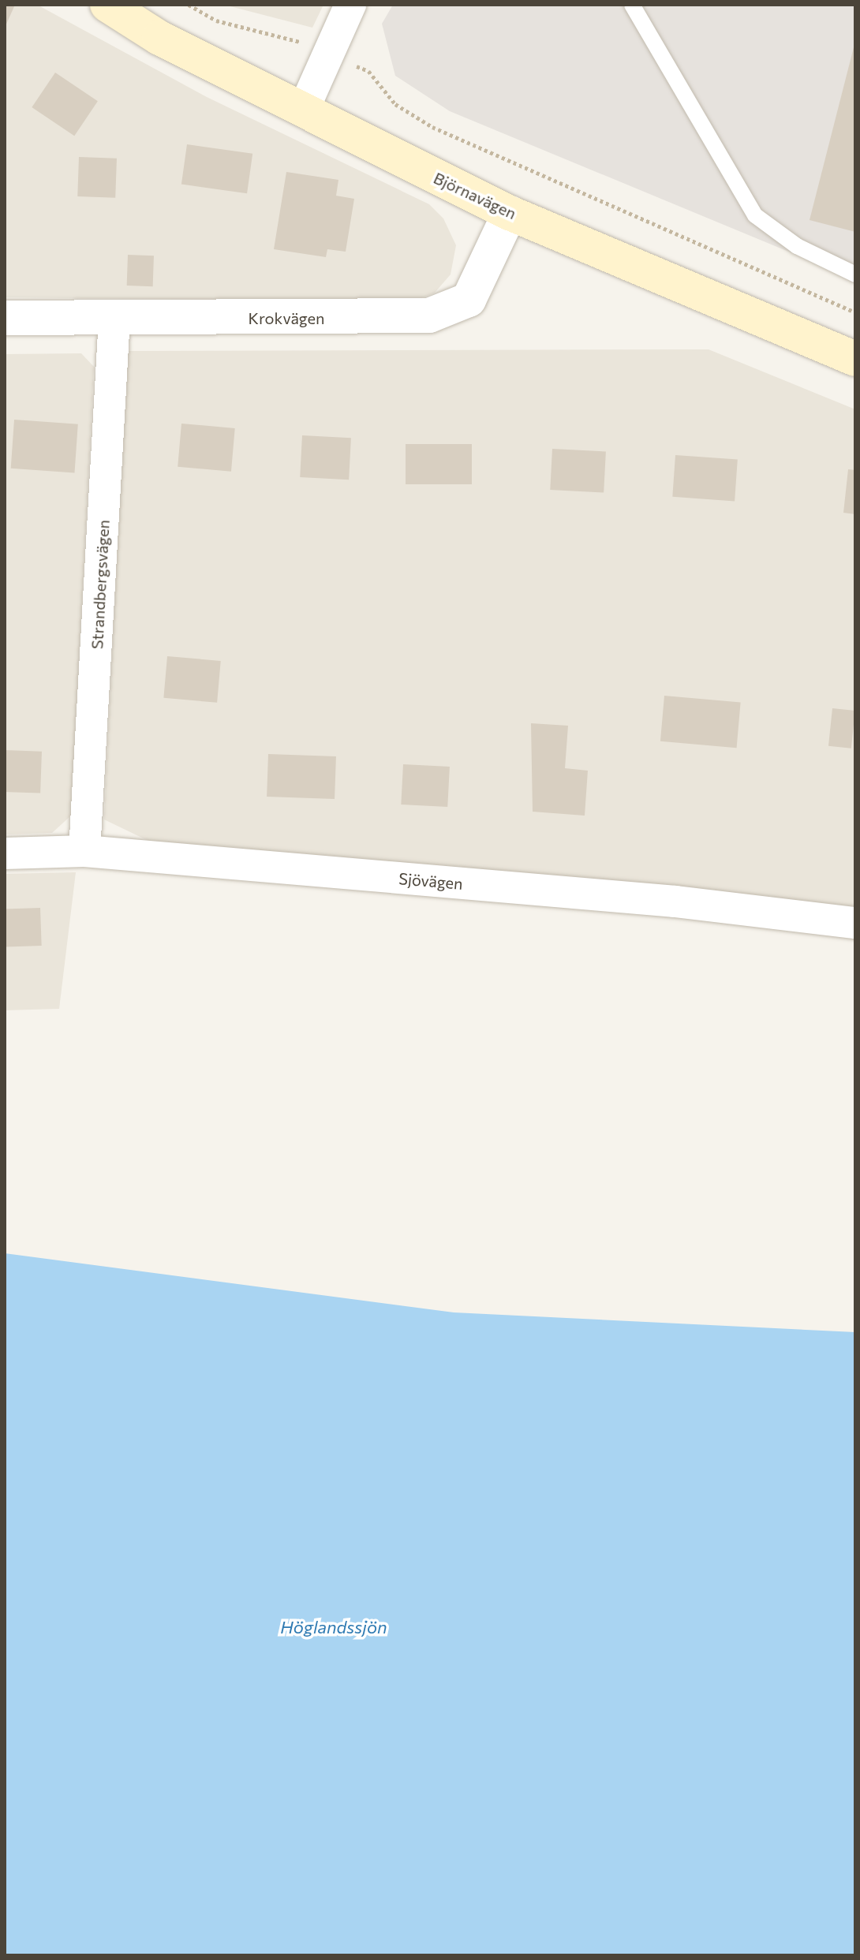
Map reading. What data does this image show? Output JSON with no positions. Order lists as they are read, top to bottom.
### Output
{
  "streets": {
    "main road": ["Björnavägen"],
    "street": ["Krokvägen", "Strandbergsvägen", "Sjövägen"]
  },
  "crossings": [
    ["Björnavägen", "Krokvägen"],
    ["Krokvägen", "Strandbergsvägen"],
    ["Strandbergsvägen", "Sjövägen"]
  ],
  "water": ["Höglandssjön"]
}
